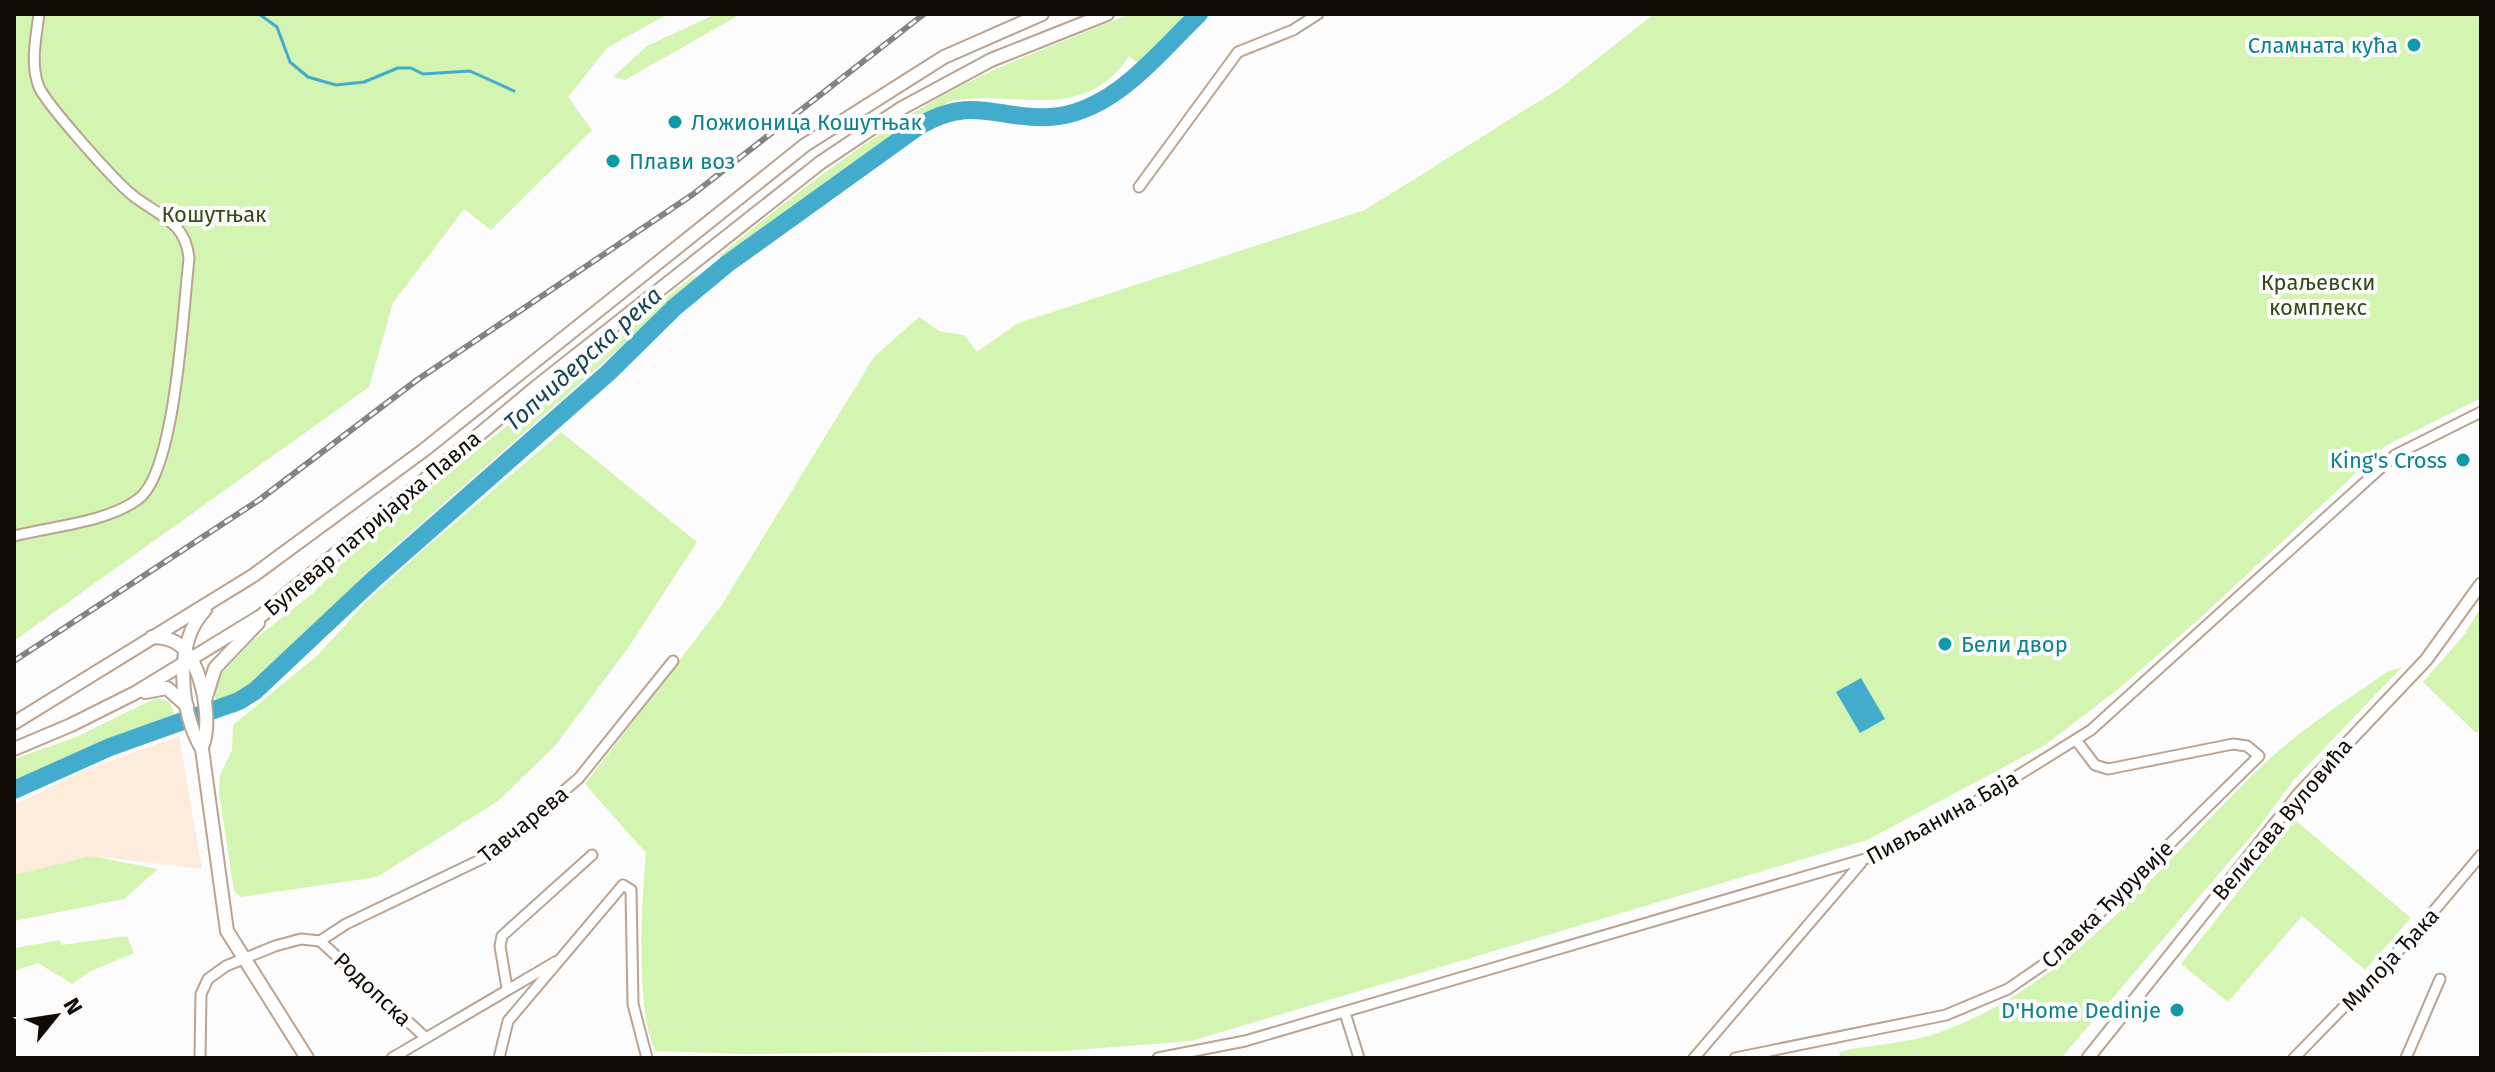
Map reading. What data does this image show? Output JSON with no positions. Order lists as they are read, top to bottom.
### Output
{
  "streets": {
    "main road": ["Булевар патријарха Павла"],
    "street": [
      "Пивљанина Баја",
      "Велисава Вуловића",
      "Тавчарева",
      "Славка Ћурувије",
      "Милоја Ђака",
      "Родопска"
    ]
  },
  "crossings": [
    ["Пивљанина Баја", "Славка Ћурувије"],
    ["Тавчарева", "Родопска"]
  ],
  "water": ["Топчидерска река"],
  "parks": ["Кошутњак", "Краљевски комплекс"],
  "places": [
    "Сламната кућа",
    "Ложионица Кошутњак",
    "Плави воз",
    "King's Cross",
    "Бели двор",
    "D'Home Dedinje"
  ],
  "north": "top right"
}
